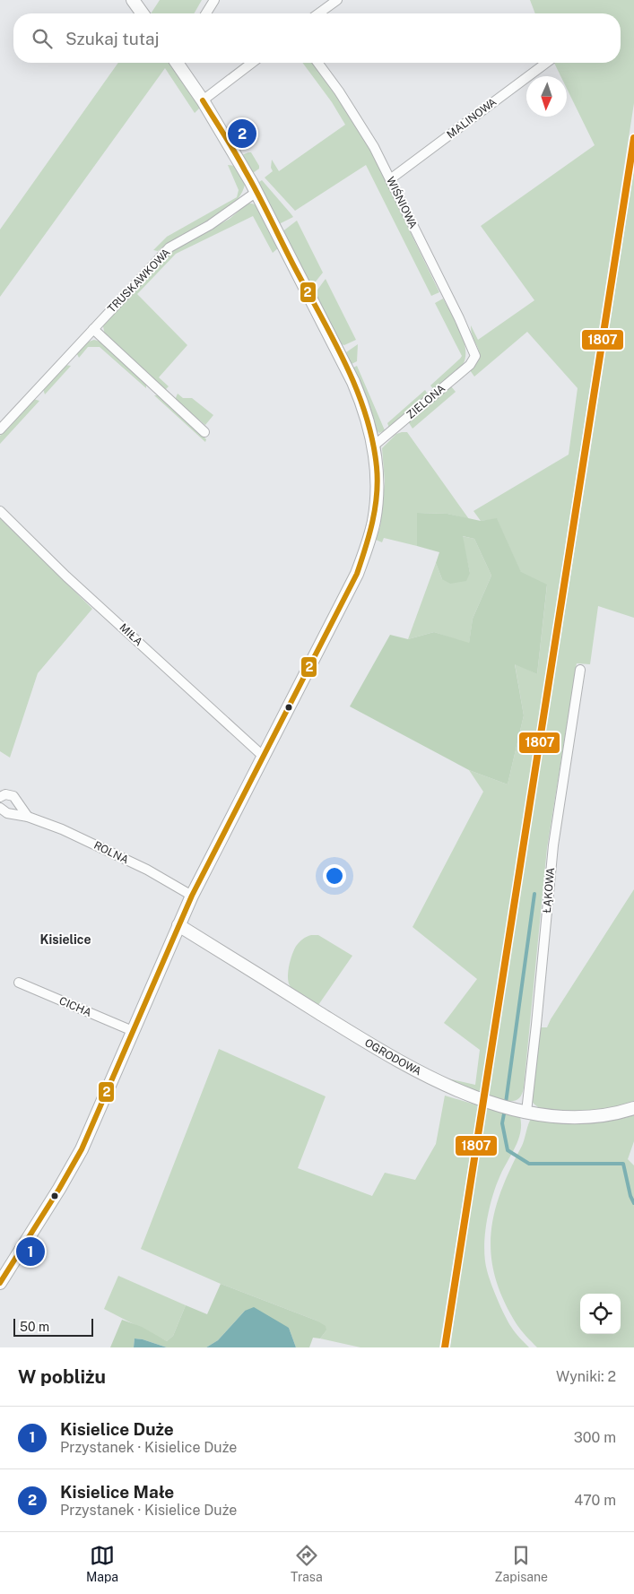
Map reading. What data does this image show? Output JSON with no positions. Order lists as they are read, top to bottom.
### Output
{
  "streets": {
    "street": [
      "MALINOWA",
      "WIŚNIOWA",
      "TRUSKAWKOWA",
      "ZIELONA",
      "MIŁA",
      "ROLNA",
      "ŁĄKOWA",
      "CICHA",
      "OGRODOWA"
    ]
  },
  "crossings": [
    ["MALINOWA", "WIŚNIOWA"],
    ["WIŚNIOWA", "ZIELONA"],
    ["ŁĄKOWA", "OGRODOWA"]
  ],
  "districts": ["Kisielice"],
  "lines": ["transit line 2", "transit line 1807"],
  "scale_bar": "50 m",
  "north": "bottom",
  "page": {
    "search": "Szukaj tutaj",
    "pins": ["2", "1"],
    "scale": "50 m",
    "heading": ["W pobliżu", "Wyniki: 2"],
    "list": [
      {
        "mark": "1",
        "name": "Kisielice Duże",
        "note": "Przystanek · Kisielice Duże",
        "value": "300 m"
      },
      {
        "mark": "2",
        "name": "Kisielice Małe",
        "note": "Przystanek · Kisielice Duże",
        "value": "470 m"
      }
    ],
    "nav": ["Mapa", "Trasa", "Zapisane"]
  }
}
